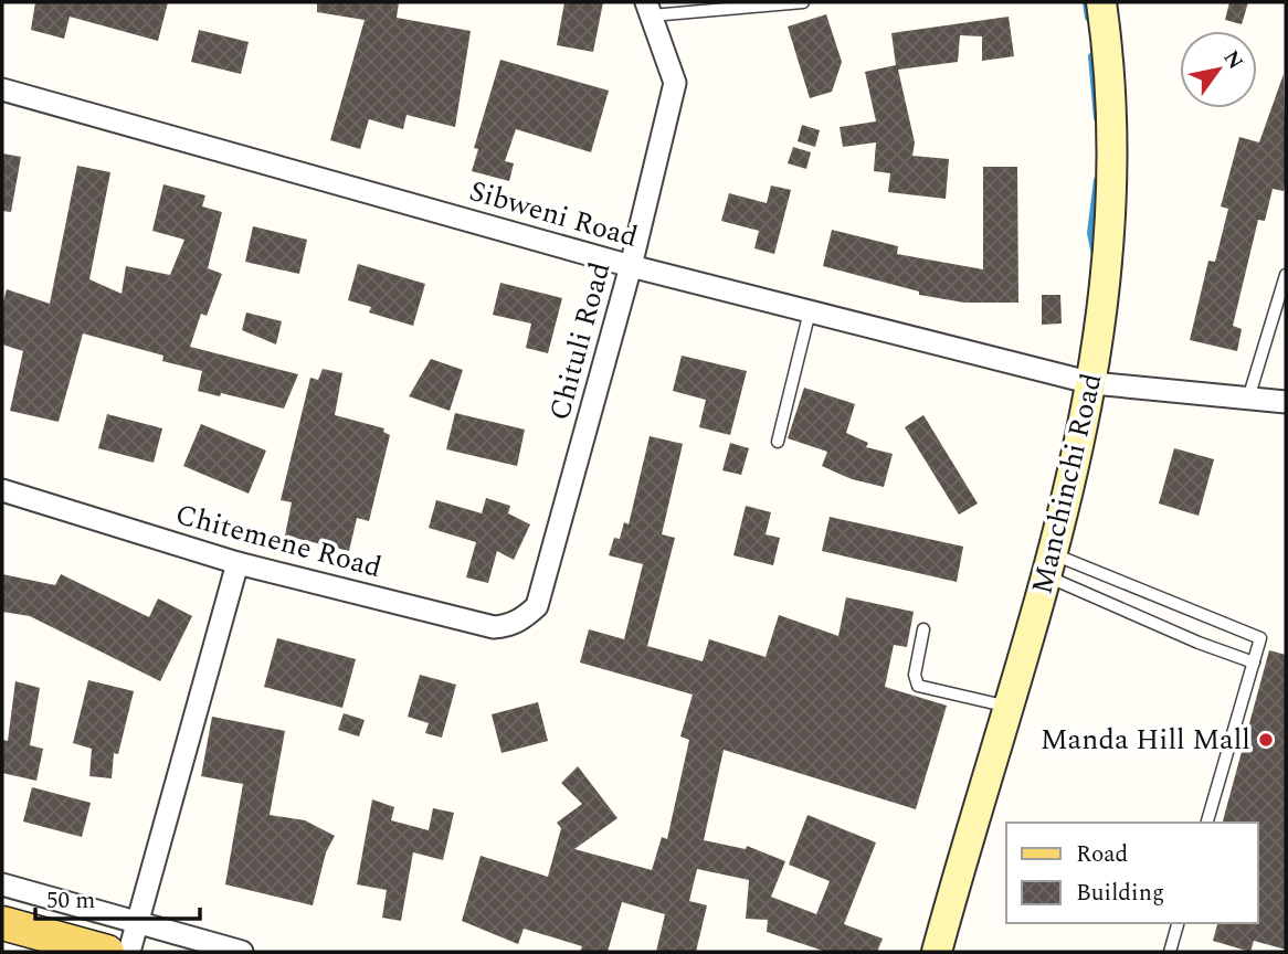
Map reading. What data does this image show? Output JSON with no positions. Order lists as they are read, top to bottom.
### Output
{
  "streets": {
    "main road": ["Manchinchi Road"],
    "street": ["Sibweni Road", "Chituli Road", "Chitemene Road"]
  },
  "crossings": [
    ["Sibweni Road", "Chituli Road"],
    ["Sibweni Road", "Manchinchi Road"],
    ["Chituli Road", "Chitemene Road"]
  ],
  "places": ["Manda Hill Mall"],
  "legend": ["Road", "Building"],
  "scale_bar": "50 m",
  "north": "top right"
}
